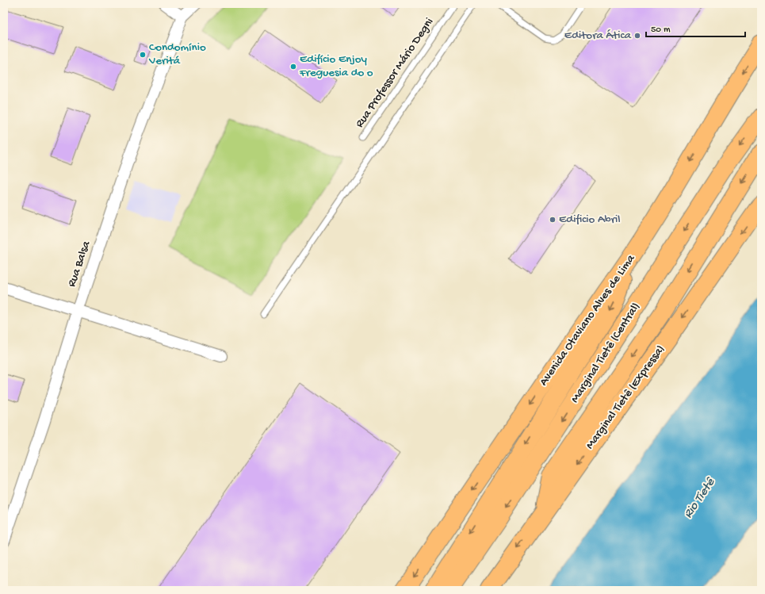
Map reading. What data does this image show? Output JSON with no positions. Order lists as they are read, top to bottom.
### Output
{
  "streets": {
    "highway": ["Avenida Otaviano Alves de Lima", "Marginal Tietê (Central)", "Marginal Tietê (Expressa)"],
    "street": ["Rua Balsa"],
    "lane": ["Rua Professor Mário Degni"]
  },
  "water": ["Rio Tietê"],
  "places": [
    "Editora Ática",
    "Condomínio Veritá",
    "Edifício Enjoy Freguesia do o",
    "Edificio Abril"
  ],
  "scale_bar": "50 m"
}
